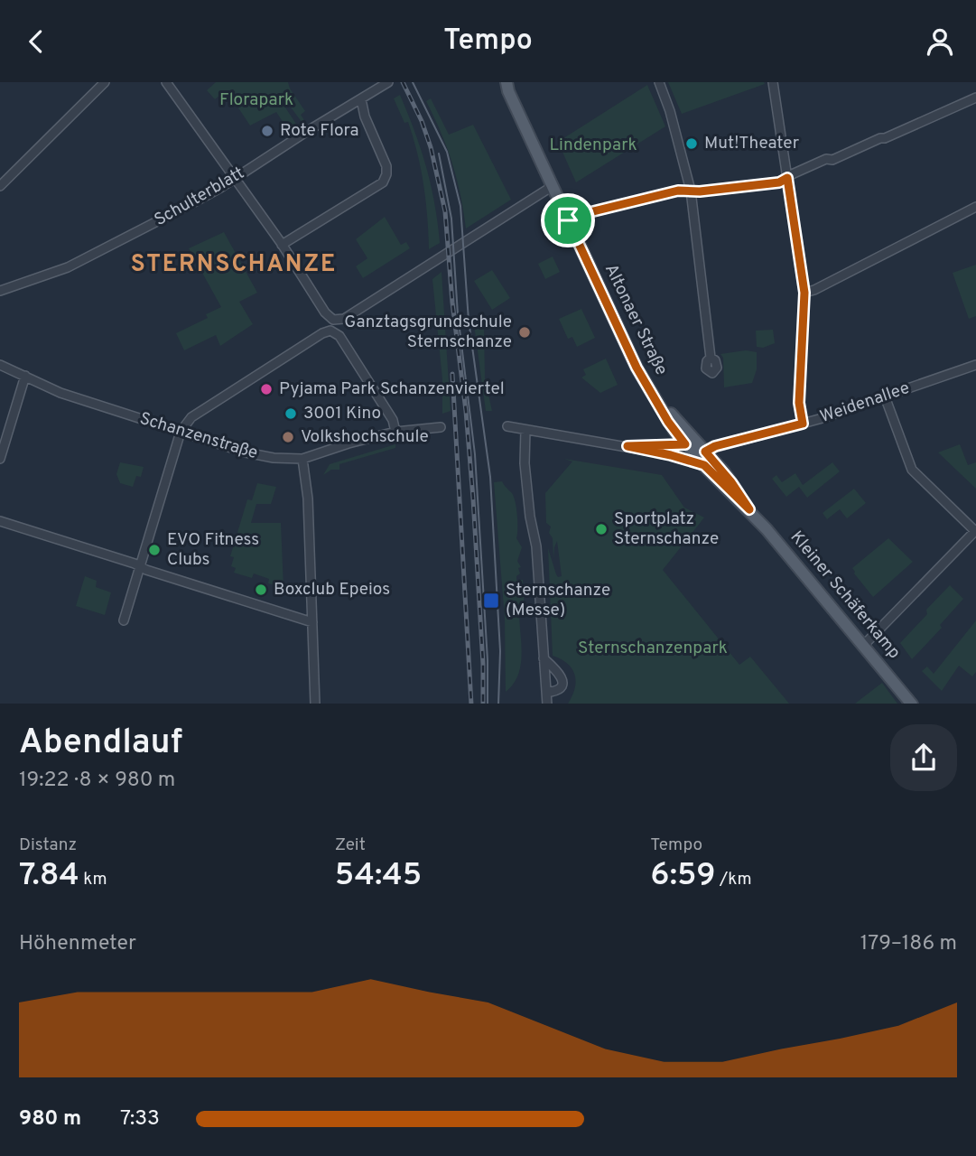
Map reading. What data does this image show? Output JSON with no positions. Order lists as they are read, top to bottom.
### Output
{
  "streets": {
    "main road": ["Altonaer Straße", "Kleiner Schäferkamp"],
    "street": ["Schulterblatt", "Weidenallee", "Schanzenstraße"]
  },
  "crossings": [
    ["Altonaer Straße", "Weidenallee"],
    ["Altonaer Straße", "Kleiner Schäferkamp"],
    ["Weidenallee", "Kleiner Schäferkamp"]
  ],
  "districts": ["STERNSCHANZE"],
  "parks": ["Florapark", "Lindenpark", "Sternschanzenpark"],
  "places": {
    "other": [
      "Rote Flora",
      "Mut!Theater",
      "Ganztagsgrundschule Sternschanze",
      "Pyjama Park Schanzenviertel",
      "3001 Kino",
      "Volkshochschule",
      "Sportplatz Sternschanze",
      "EVO Fitness Clubs",
      "Boxclub Epeios"
    ],
    "transit": ["Sternschanze (Messe)"]
  },
  "page": {
    "header": "Tempo",
    "heading": ["Abendlauf", "19:22 · 8 × 980 m"],
    "stats": [
      ["Distanz", "7.84 km"],
      ["Zeit", "54:45"],
      ["Tempo", "6:59 /km"]
    ],
    "chart": ["Höhenmeter", "179–186 m"],
    "list": [
      {
        "name": "980 m",
        "note": "7:33"
      }
    ]
  }
}
